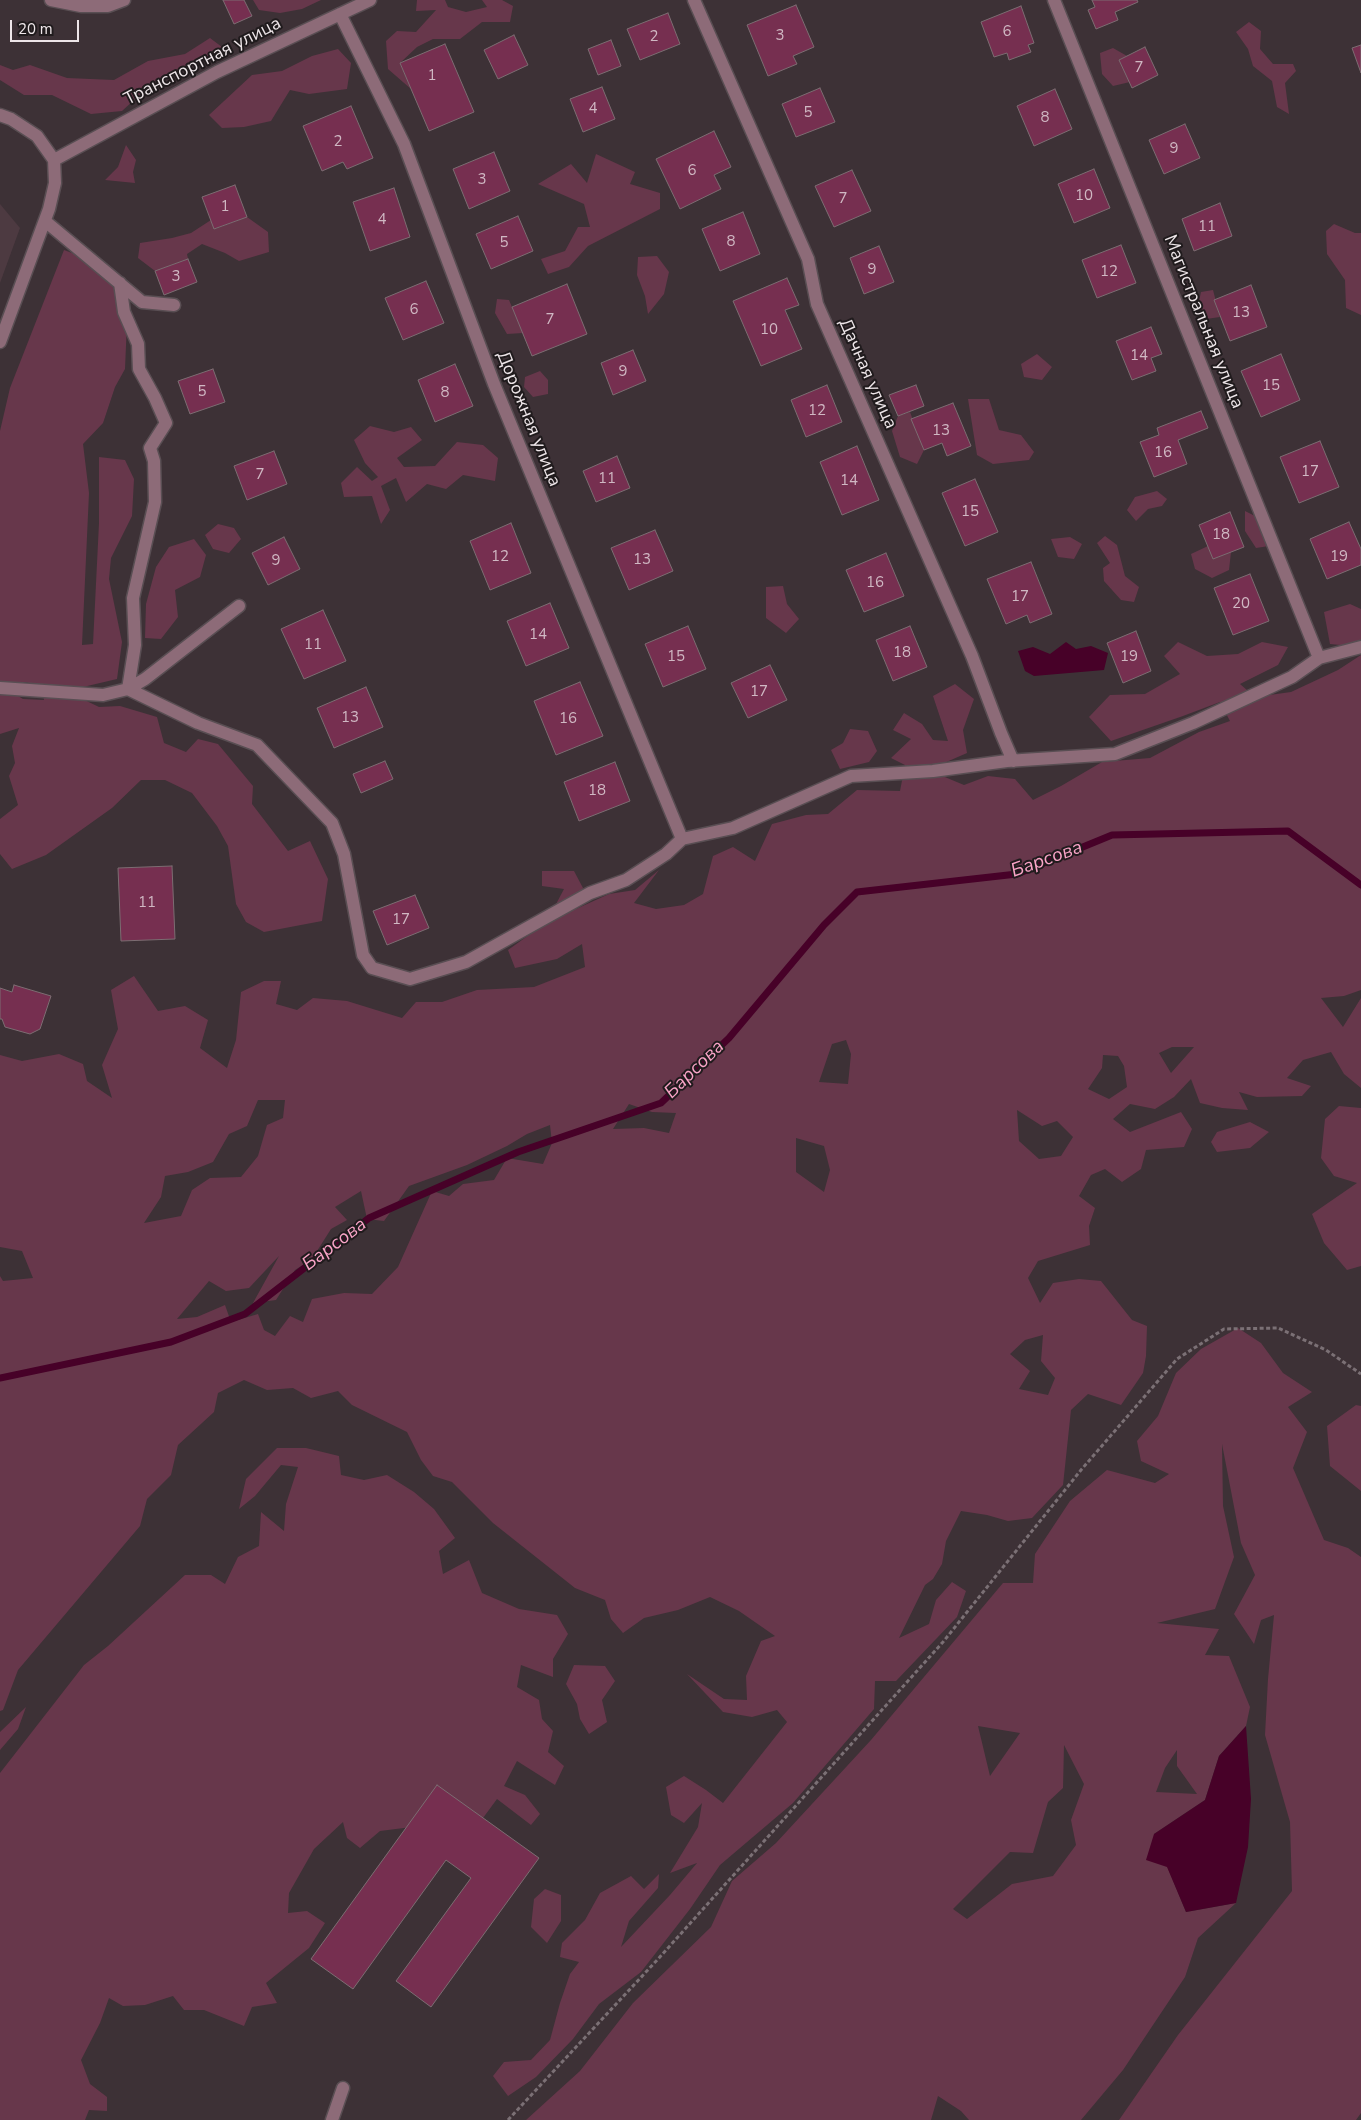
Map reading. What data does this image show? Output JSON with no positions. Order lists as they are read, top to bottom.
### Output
{
  "streets": {
    "street": [
      "Транспортная улица",
      "Магистральная улица",
      "Дачная улица",
      "Дорожная улица"
    ]
  },
  "crossings": [
    ["Транспортная улица", "Дорожная улица"]
  ],
  "water": ["Барсова"],
  "house_numbers": [
    "6",
    "3",
    "2",
    "7",
    "1",
    "4",
    "5",
    "8",
    "2",
    "9",
    "6",
    "3",
    "10",
    "7",
    "1",
    "4",
    "11",
    "8",
    "5",
    "9",
    "12",
    "3",
    "6",
    "13",
    "7",
    "10",
    "14",
    "9",
    "15",
    "5",
    "8",
    "12",
    "13",
    "16",
    "17",
    "7",
    "11",
    "14",
    "15",
    "18",
    "12",
    "19",
    "13",
    "9",
    "16",
    "17",
    "20",
    "14",
    "11",
    "18",
    "15",
    "19",
    "17",
    "13",
    "16",
    "18",
    "11",
    "17"
  ],
  "scale_bar": "20 m"
}
